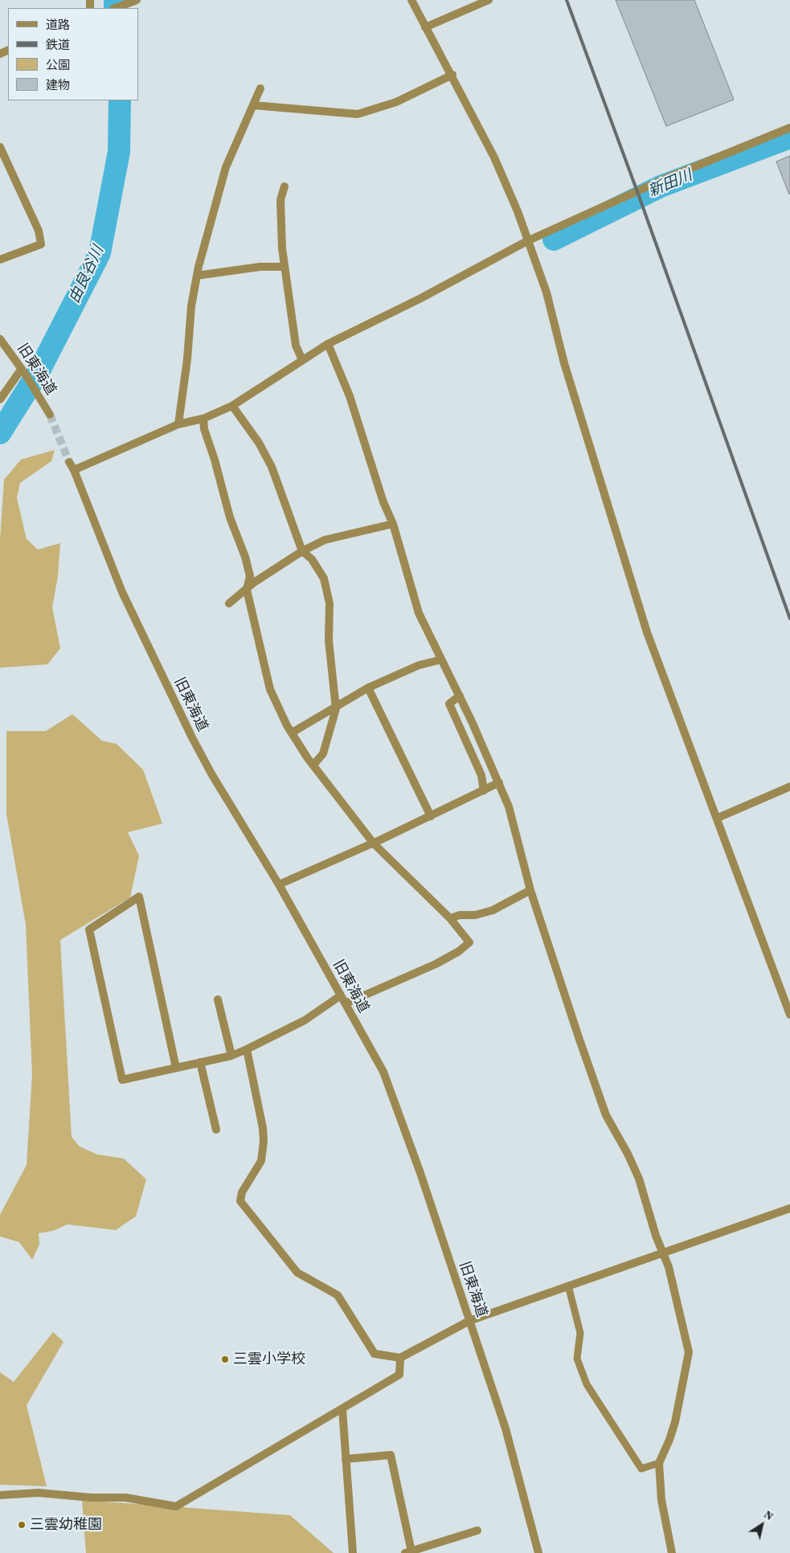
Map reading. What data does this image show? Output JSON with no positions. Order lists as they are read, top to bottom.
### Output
{
  "streets": {
    "street": ["旧東海道"]
  },
  "water": ["新田川", "由良谷川"],
  "places": ["三雲小学校", "三雲幼稚園"],
  "legend": [
    "道路",
    "鉄道",
    "公園",
    "建物"
  ],
  "north": "top right"
}
